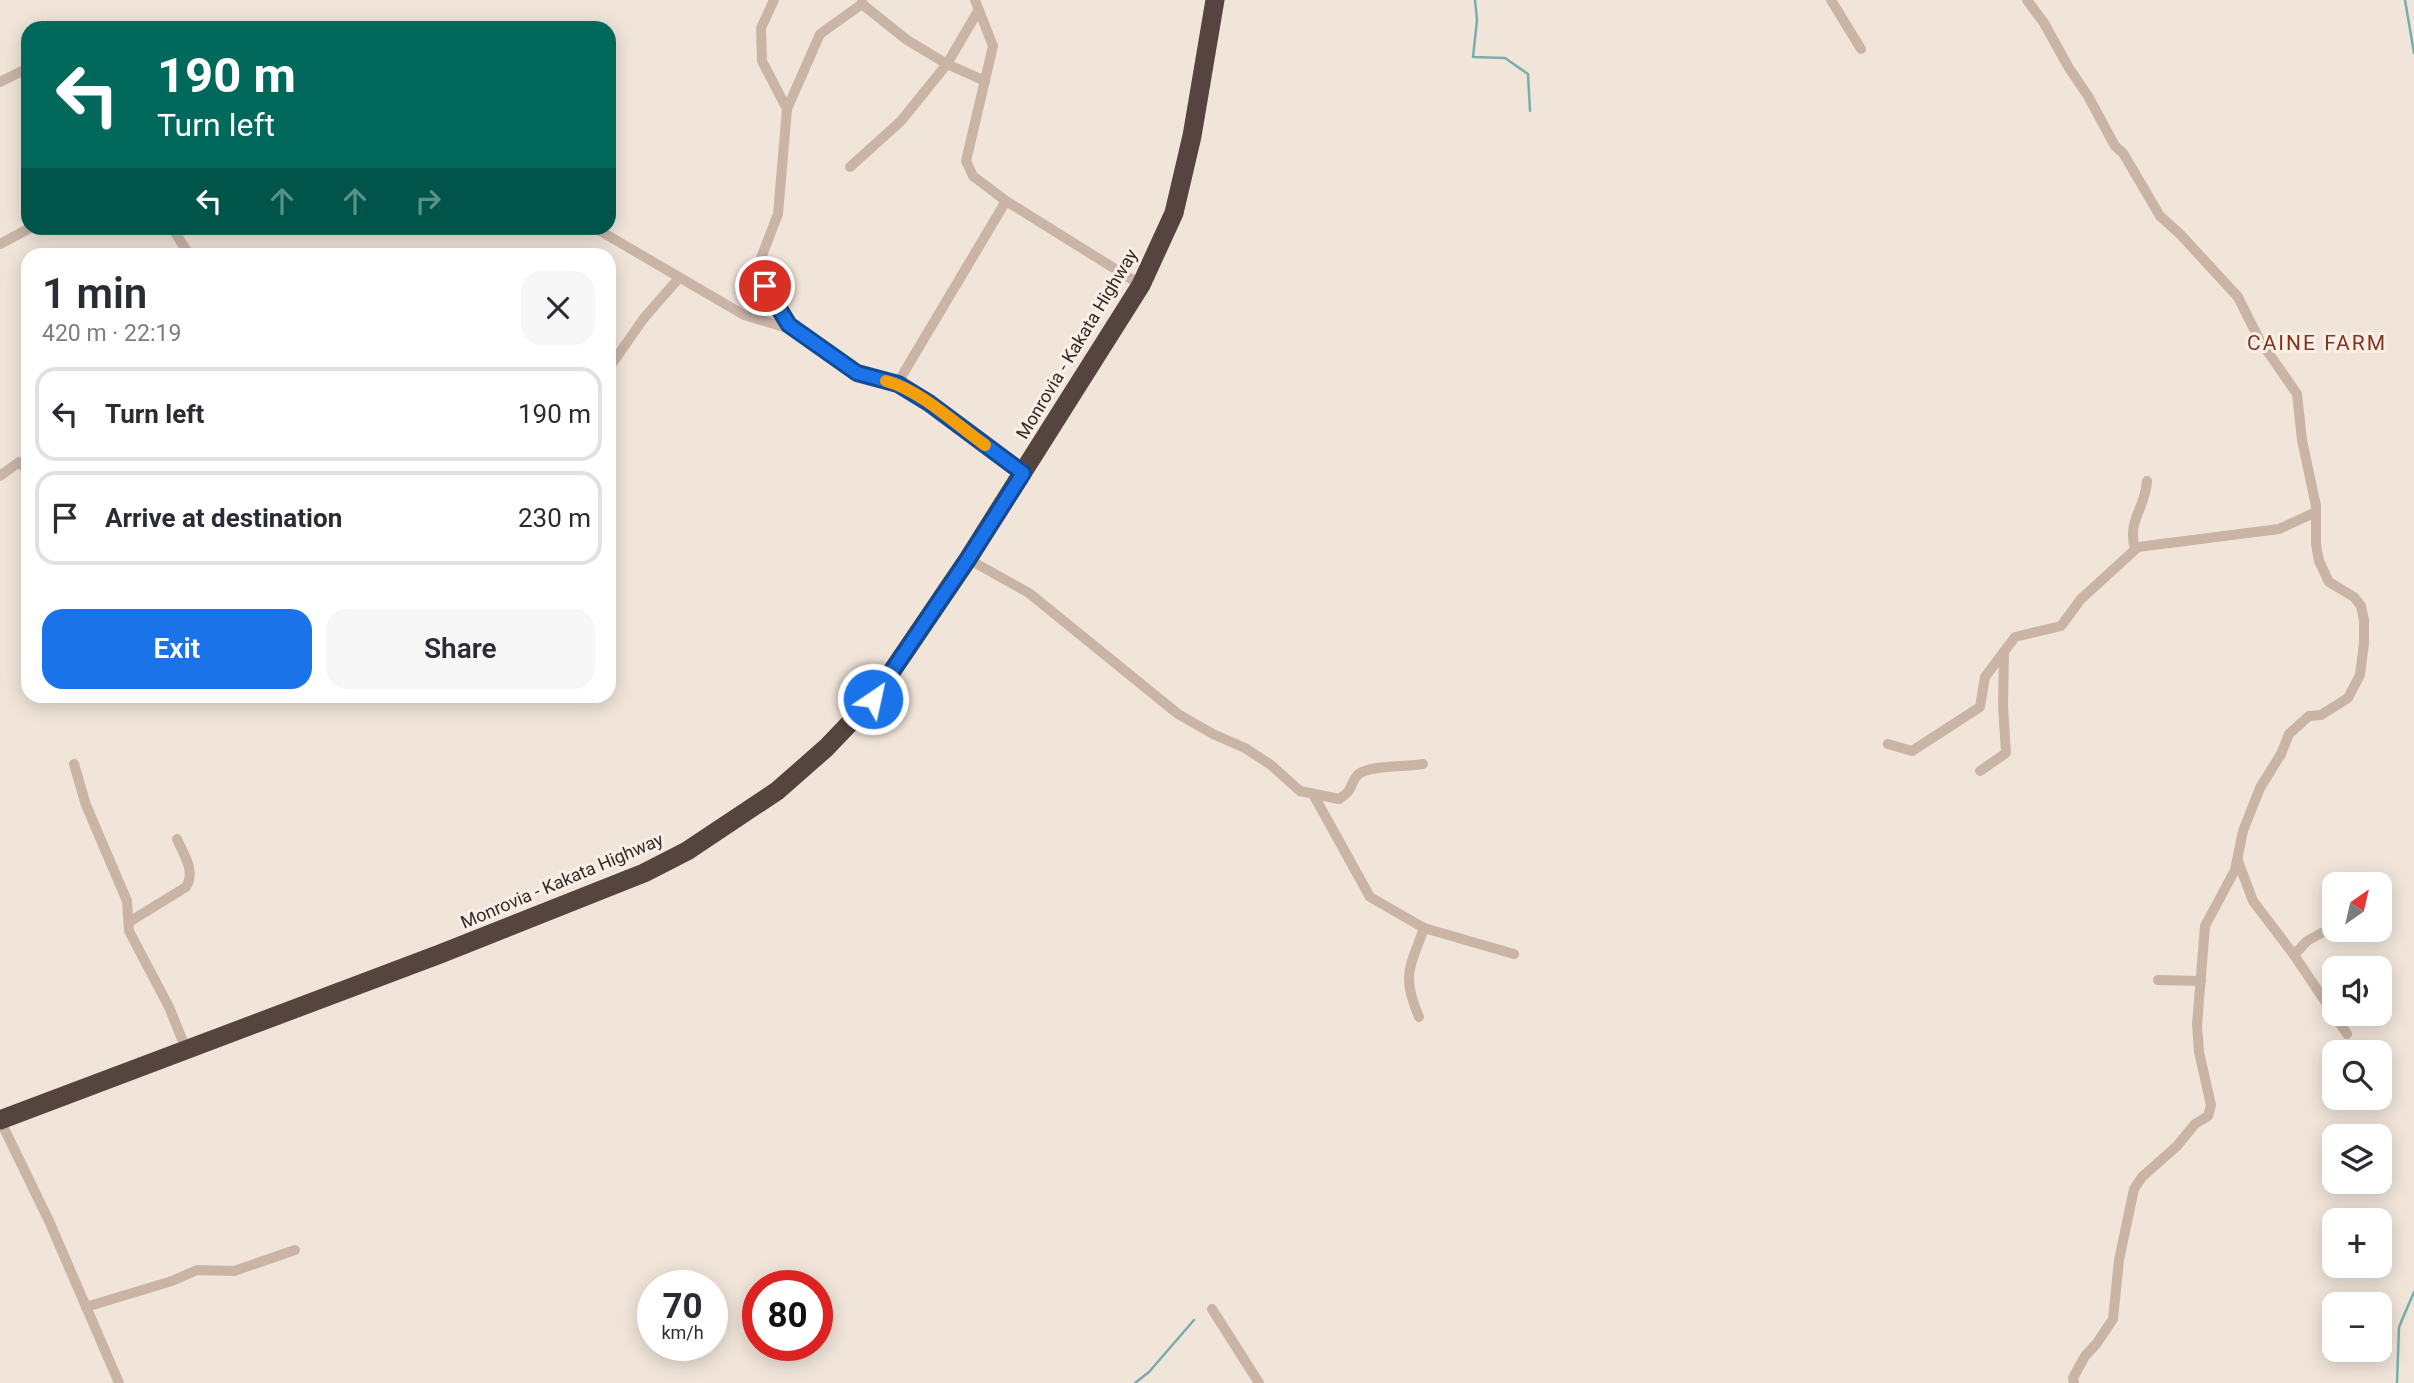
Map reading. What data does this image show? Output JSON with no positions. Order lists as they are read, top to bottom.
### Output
{
  "streets": {
    "highway": ["Monrovia - Kakata Highway"]
  },
  "districts": ["CAINE FARM"],
  "north": "top right",
  "page": {
    "turn": ["190 m", "Turn left"],
    "heading": ["1 min", "420 m · 22:19"],
    "list": [
      {
        "name": "Turn left",
        "value": "190 m"
      },
      {
        "name": "Arrive at destination",
        "value": "230 m"
      }
    ],
    "buttons": ["Exit", "Share"],
    "map_buttons": ["+", "−"],
    "speed": "70 km/h",
    "limit": "80"
  }
}
